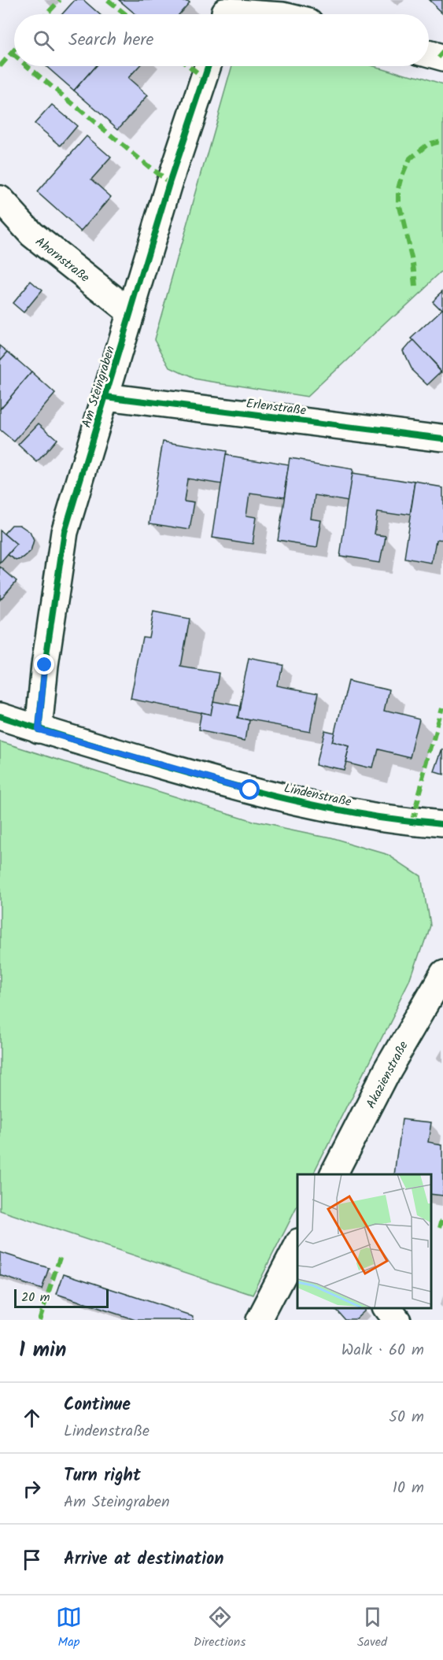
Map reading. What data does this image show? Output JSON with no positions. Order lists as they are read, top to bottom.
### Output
{
  "streets": {
    "street": [
      "Ahornstraße",
      "Am Steingraben",
      "Erlenstraße",
      "Lindenstraße",
      "Akazienstraße"
    ]
  },
  "crossings": [
    ["Ahornstraße", "Am Steingraben"],
    ["Am Steingraben", "Erlenstraße"],
    ["Am Steingraben", "Lindenstraße"]
  ],
  "scale_bar": "20 m",
  "page": {
    "search": "Search here",
    "scale": "20 m",
    "heading": ["1 min", "Walk · 60 m"],
    "list": [
      ["Continue", "Lindenstraße", "50 m"],
      ["Turn right", "Am Steingraben", "10 m"],
      "Arrive at destination"
    ],
    "nav": ["Map", "Directions", "Saved"]
  }
}
